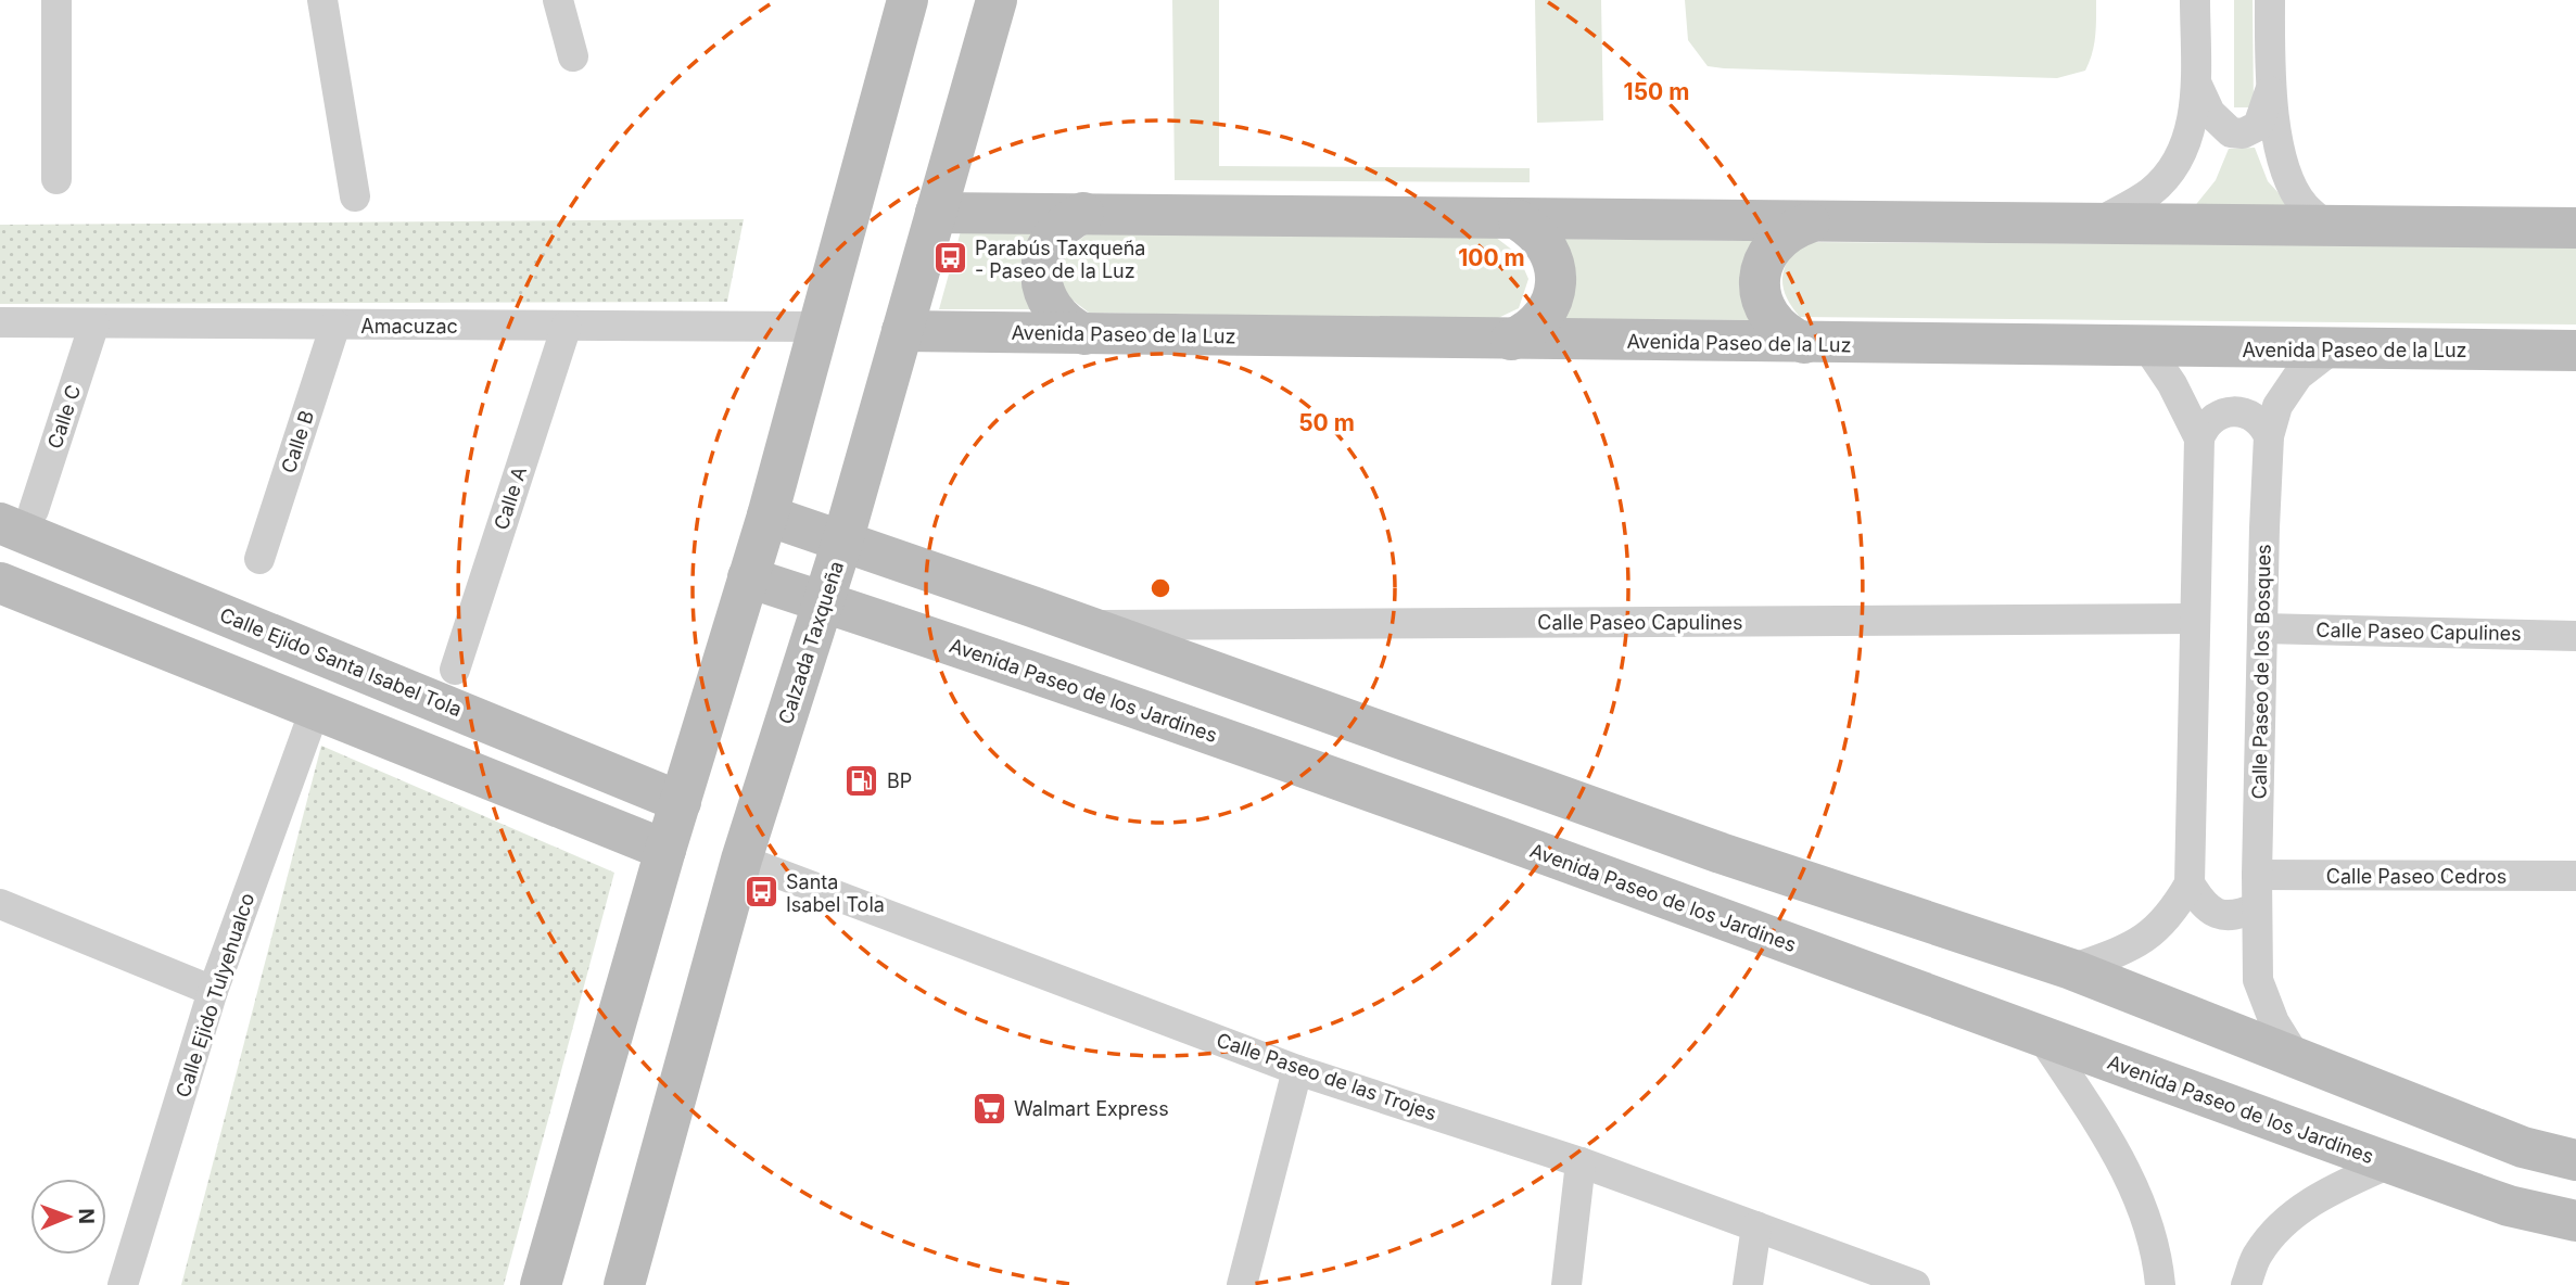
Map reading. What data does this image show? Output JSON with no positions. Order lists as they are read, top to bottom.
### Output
{
  "streets": {
    "street": [
      "Amacuzac",
      "Avenida Paseo de la Luz",
      "Calle C",
      "Calle B",
      "Calle A",
      "Calle Paseo Capulines",
      "Calzada Taxqueña",
      "Calle Ejido Santa Isabel Tola",
      "Calle Paseo de los Bosques",
      "Avenida Paseo de los Jardines",
      "Calle Paseo Cedros",
      "Calle Ejido Tulyehualco",
      "Calle Paseo de las Trojes"
    ]
  },
  "crossings": [
    ["Amacuzac", "Calle C"],
    ["Amacuzac", "Calle B"],
    ["Amacuzac", "Calle A"],
    ["Avenida Paseo de la Luz", "Calzada Taxqueña"],
    ["Avenida Paseo de la Luz", "Calle Paseo de los Bosques"],
    ["Calle C", "Calle Ejido Santa Isabel Tola"],
    ["Calle Paseo Capulines", "Calle Paseo de los Bosques"],
    ["Calzada Taxqueña", "Avenida Paseo de los Jardines"],
    ["Calzada Taxqueña", "Calle Paseo de las Trojes"],
    ["Calle Paseo de los Bosques", "Calle Paseo Cedros"]
  ],
  "places": {
    "bus stop": ["Parabús Taxqueña - Paseo de la Luz", "Santa Isabel Tola"],
    "fuel station": ["BP"],
    "supermarket": ["Walmart Express"]
  },
  "north": "right",
  "rings": ["150 m", "100 m", "50 m"]
}
